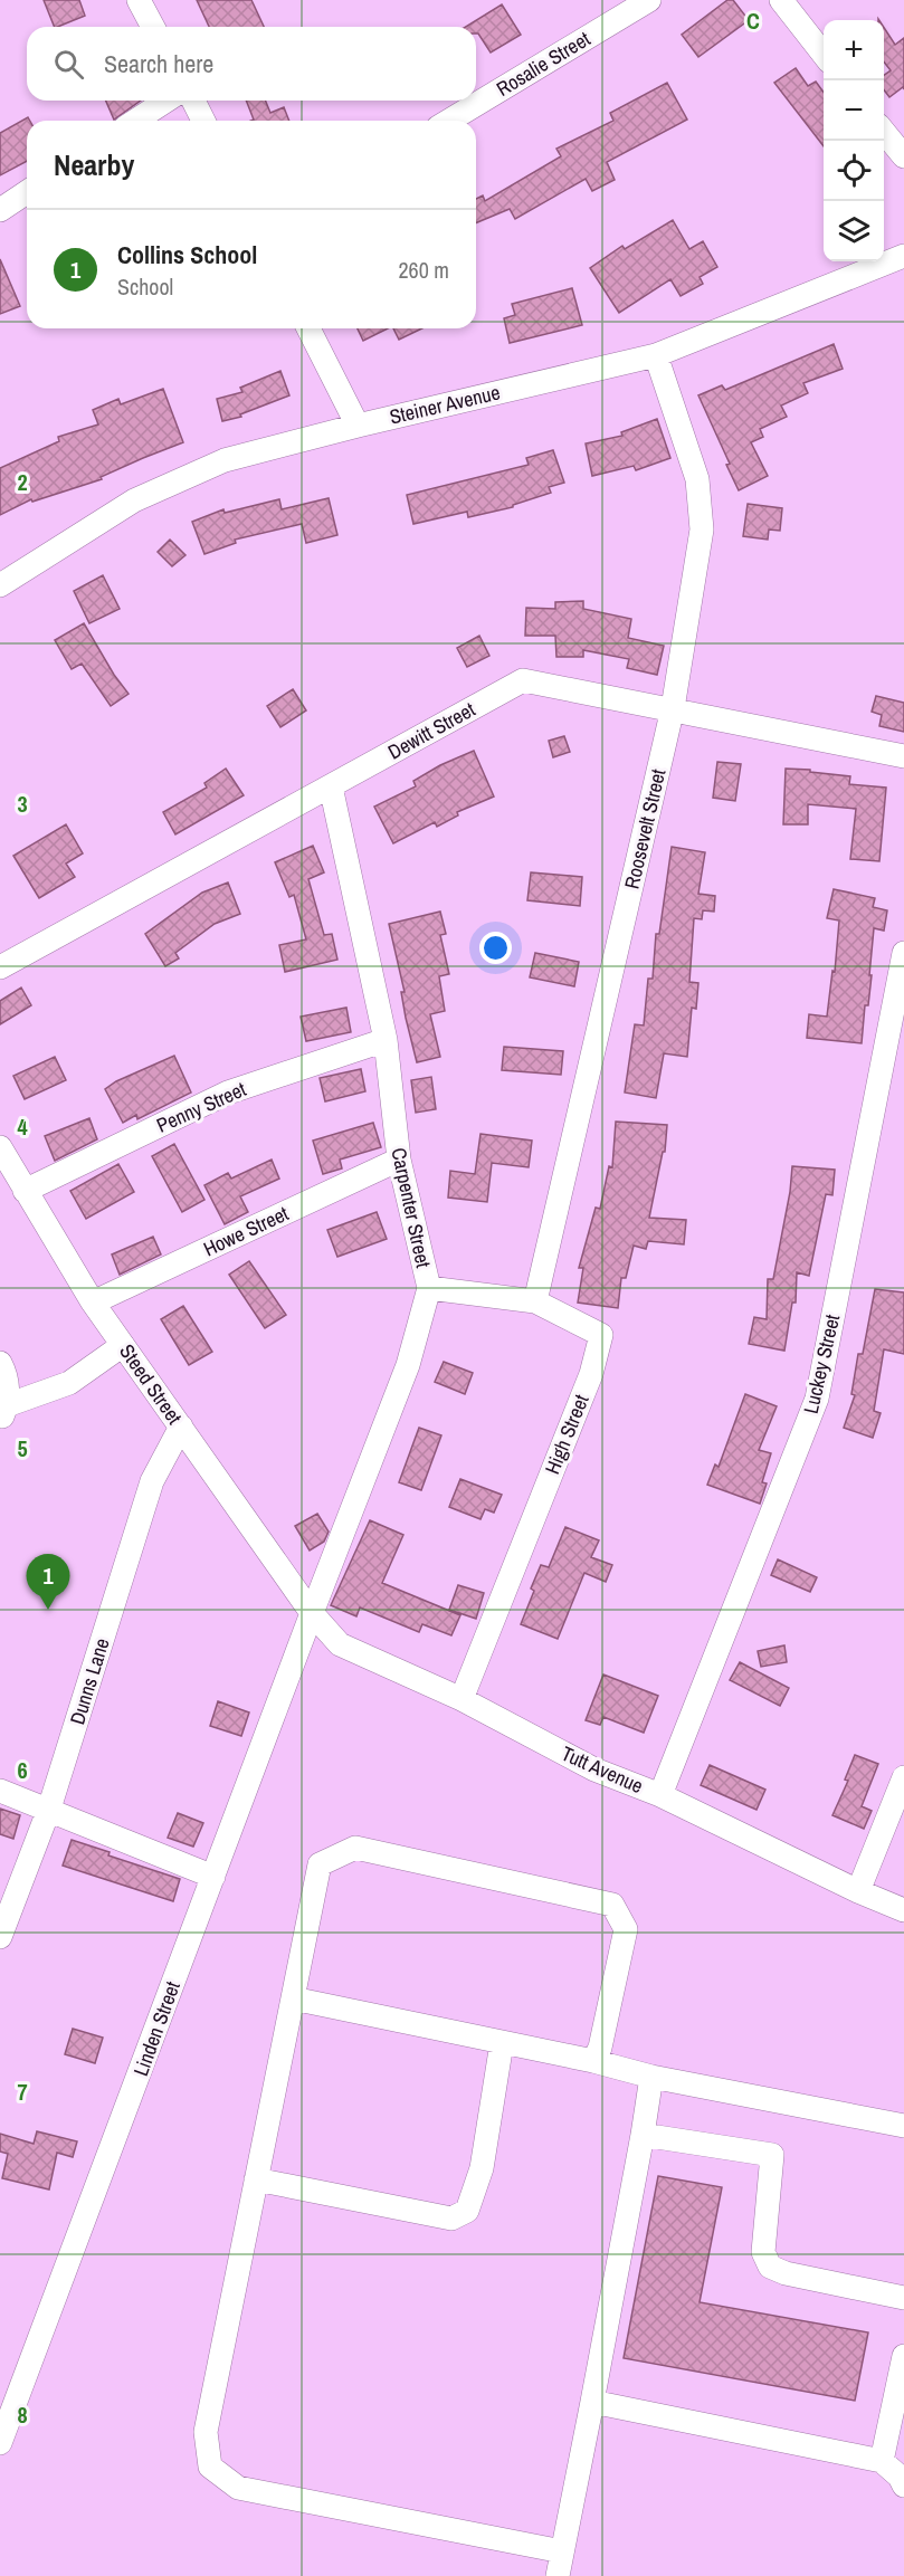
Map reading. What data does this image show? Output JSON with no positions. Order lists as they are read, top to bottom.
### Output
{
  "streets": {
    "street": [
      "Rosalie Street",
      "Steiner Avenue",
      "Dewitt Street",
      "Roosevelt Street",
      "Penny Street",
      "Carpenter Street",
      "Howe Street",
      "Luckey Street",
      "Steed Street",
      "High Street",
      "Dunns Lane",
      "Tutt Avenue",
      "Linden Street"
    ]
  },
  "crossings": [
    ["Steiner Avenue", "Roosevelt Street"],
    ["Dewitt Street", "Roosevelt Street"],
    ["Dewitt Street", "Carpenter Street"],
    ["Roosevelt Street", "High Street"],
    ["Penny Street", "Carpenter Street"],
    ["Penny Street", "Steed Street"],
    ["Carpenter Street", "Howe Street"],
    ["Carpenter Street", "Steed Street"],
    ["Carpenter Street", "High Street"],
    ["Carpenter Street", "Tutt Avenue"],
    ["Carpenter Street", "Linden Street"],
    ["Howe Street", "Steed Street"],
    ["Luckey Street", "Tutt Avenue"],
    ["Steed Street", "Dunns Lane"],
    ["Steed Street", "Tutt Avenue"],
    ["Steed Street", "Linden Street"],
    ["High Street", "Tutt Avenue"],
    ["Tutt Avenue", "Linden Street"]
  ],
  "page": {
    "map_buttons": ["+", "−"],
    "search": "Search here",
    "heading": "Nearby",
    "list": [
      {
        "mark": "1",
        "name": "Collins School",
        "note": "School",
        "value": "260 m"
      }
    ],
    "pins": "1"
  },
  "grid": {
    "columns": ["C"],
    "rows": [
      "2",
      "3",
      "4",
      "5",
      "6",
      "7",
      "8"
    ]
  }
}
